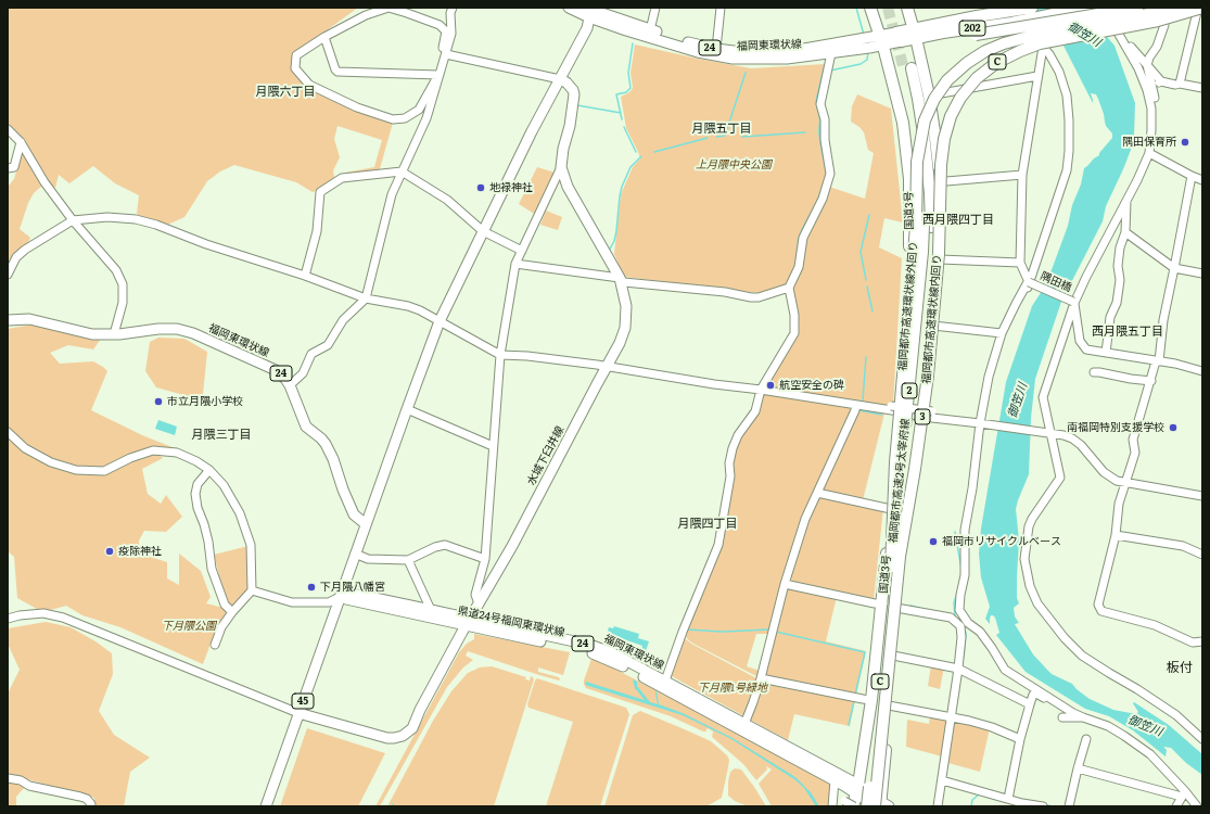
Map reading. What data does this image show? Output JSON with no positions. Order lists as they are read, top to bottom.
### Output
{
  "streets": {
    "highway": [
      "202",
      "C",
      "国道3号",
      "福岡都市高速環状線外回り",
      "福岡都市高速環状線内回り",
      "2",
      "3",
      "福岡都市高速2号太宰府線"
    ],
    "main road": [
      "福岡東環状線",
      "24",
      "水城下臼井線",
      "県道24号福岡東環状線",
      "45"
    ],
    "street": ["隅田橋"]
  },
  "crossings": [
    ["202", "福岡東環状線"],
    ["202", "国道3号"],
    ["福岡東環状線", "24"],
    ["福岡東環状線", "国道3号"],
    ["福岡東環状線", "水城下臼井線"],
    ["福岡東環状線", "県道24号福岡東環状線"],
    ["福岡東環状線", "45"],
    ["国道3号", "福岡都市高速環状線内回り"],
    ["国道3号", "県道24号福岡東環状線"],
    ["福岡都市高速環状線外回り", "福岡都市高速環状線内回り"],
    ["福岡都市高速環状線外回り", "福岡都市高速2号太宰府線"],
    ["福岡都市高速環状線内回り", "福岡都市高速2号太宰府線"],
    ["福岡都市高速環状線内回り", "県道24号福岡東環状線"],
    ["水城下臼井線", "県道24号福岡東環状線"],
    ["水城下臼井線", "45"],
    ["県道24号福岡東環状線", "45"]
  ],
  "districts": [
    "月隈六丁目",
    "月隈五丁目",
    "西月隈四丁目",
    "西月隈五丁目",
    "月隈三丁目",
    "月隈四丁目",
    "板付"
  ],
  "water": ["御笠川"],
  "parks": ["上月隈中央公園", "下月隈公園", "下月隈1号緑地"],
  "places": [
    "隅田保育所",
    "地禄神社",
    "航空安全の碑",
    "市立月隈小学校",
    "南福岡特別支援学校",
    "福岡市リサイクルベース",
    "疫除神社",
    "下月隈八幡宮"
  ]
}
